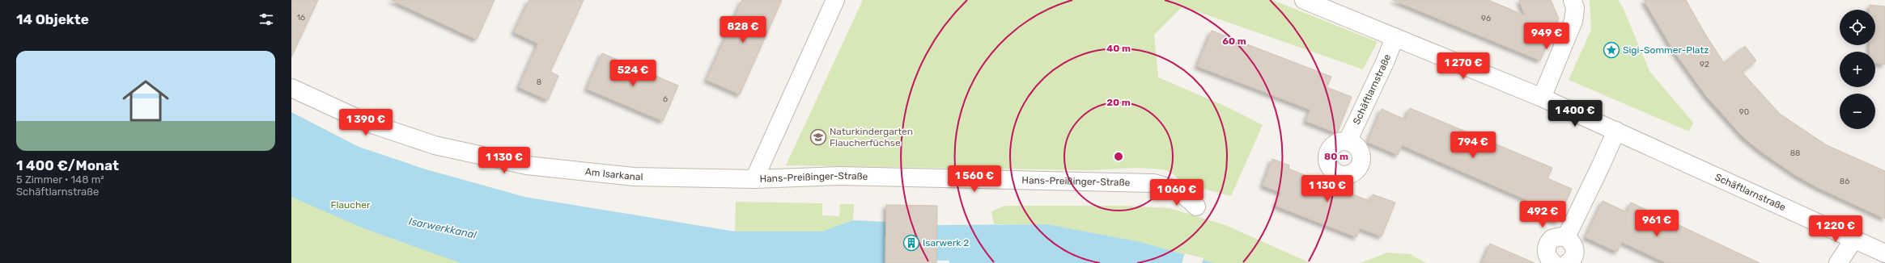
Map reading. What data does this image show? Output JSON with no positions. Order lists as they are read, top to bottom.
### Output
{
  "streets": {
    "street": ["Schäftlarnstraße", "Am Isarkanal", "Hans-Preißinger-Straße"]
  },
  "crossings": [
    ["Am Isarkanal", "Hans-Preißinger-Straße"]
  ],
  "water": ["Isarwerkkanal"],
  "parks": ["Flaucher"],
  "places": {
    "place": ["Sigi-Sommer-Platz"],
    "school or university": ["Naturkindergarten Flaucherfüchse"],
    "building": ["Isarwerk 2"]
  },
  "house_numbers": [
    "16",
    "96",
    "92",
    "8",
    "6",
    "90",
    "88",
    "86"
  ],
  "page": {
    "heading": "14 Objekte",
    "map_buttons": ["+", "−"],
    "price": [
      "828 €",
      "949 €",
      "1 270 €",
      "524 €",
      "1 400 €",
      "1 390 €",
      "794 €",
      "1 130 €",
      "1 560 €",
      "1 130 €",
      "1 060 €",
      "492 €",
      "961 €",
      "1 220 €"
    ],
    "list": [
      {
        "name": "1 400 €/Monat",
        "note": "5 Zimmer · 148 m² · Schäftlarnstraße"
      }
    ]
  },
  "rings": [
    "60 m",
    "40 m",
    "20 m",
    "80 m"
  ]
}
